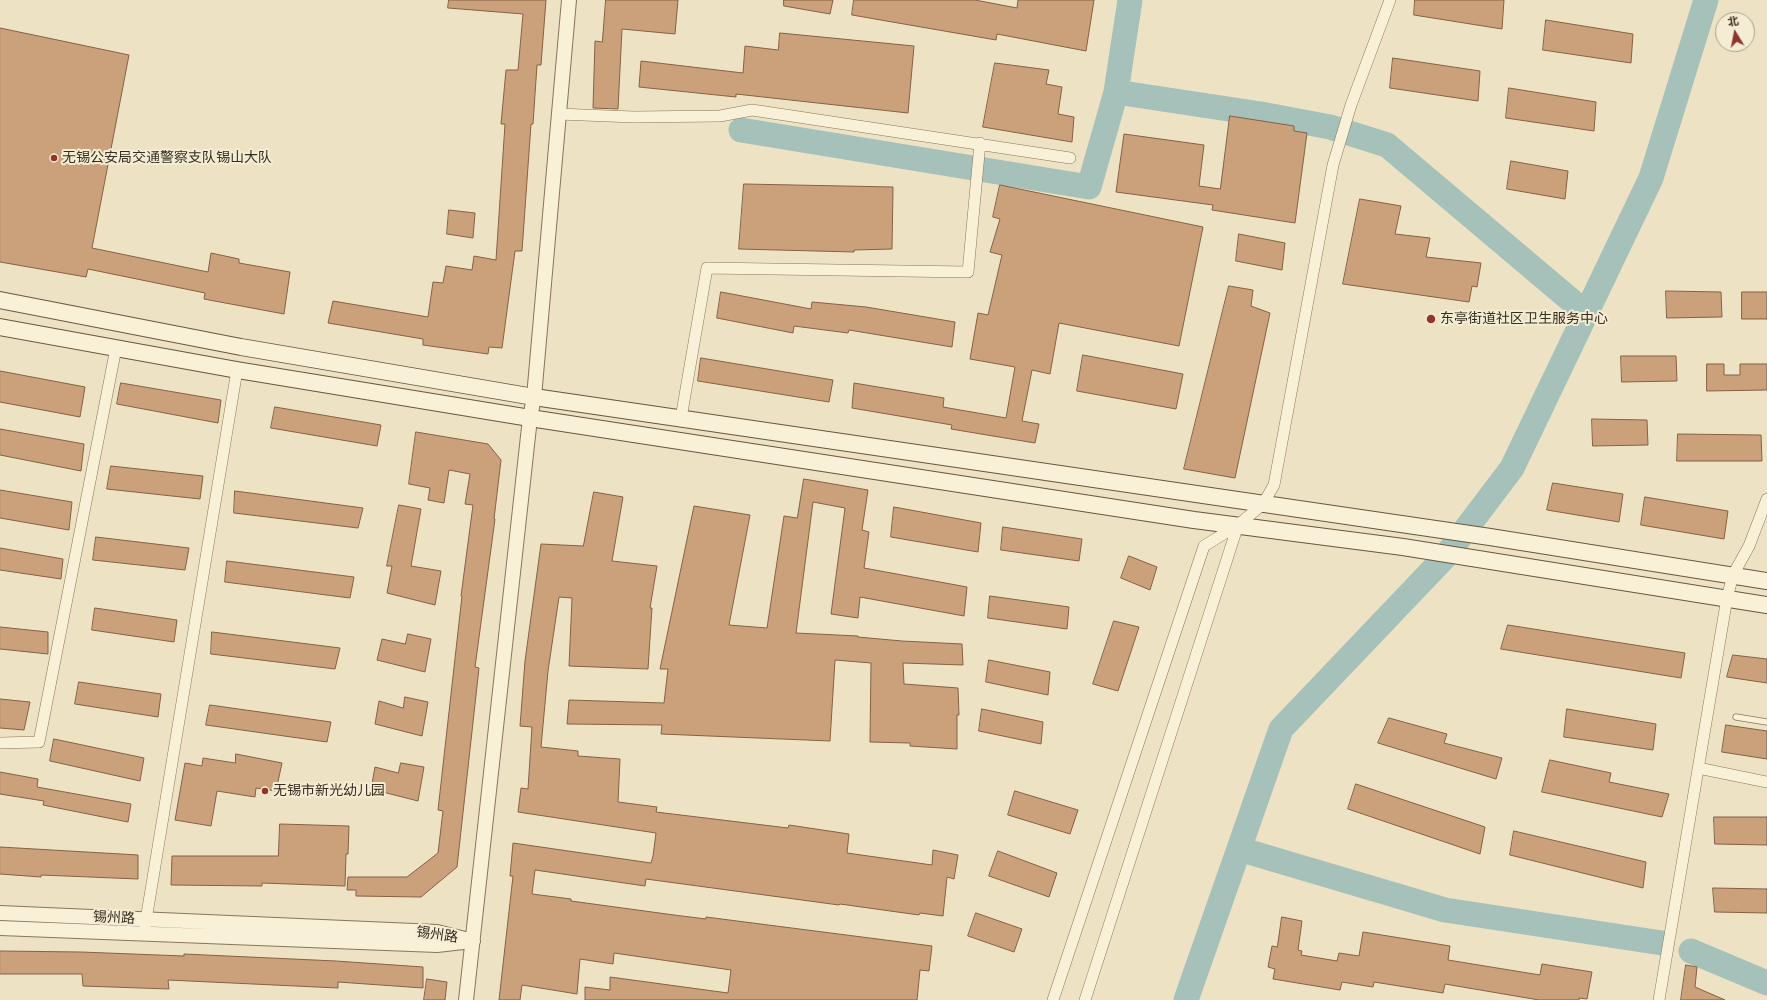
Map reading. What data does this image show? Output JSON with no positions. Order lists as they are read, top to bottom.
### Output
{
  "streets": {
    "street": ["锡州路"]
  },
  "places": ["无锡公安局交通警察支队锡山大队", "东亭街道社区卫生服务中心", "无锡市新光幼儿园"],
  "north": "top"
}
